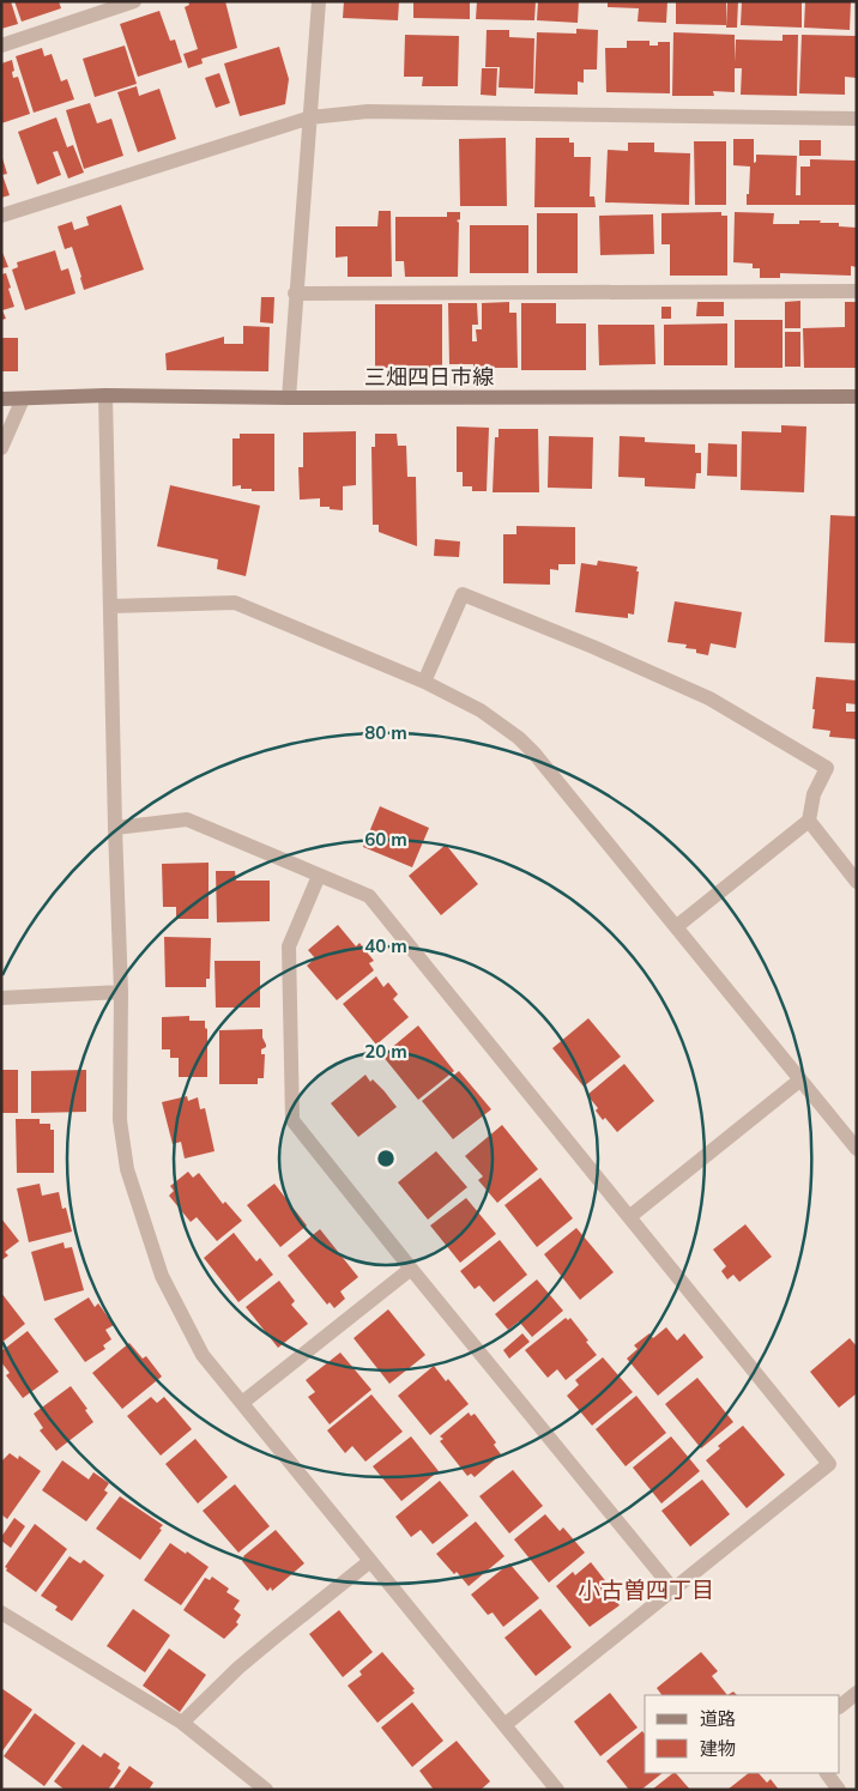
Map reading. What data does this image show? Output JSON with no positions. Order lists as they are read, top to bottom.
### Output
{
  "streets": {
    "main road": ["三畑四日市線"]
  },
  "districts": ["小古曽四丁目"],
  "legend": ["道路", "建物"],
  "rings": [
    "80 m",
    "60 m",
    "40 m",
    "20 m"
  ]
}
